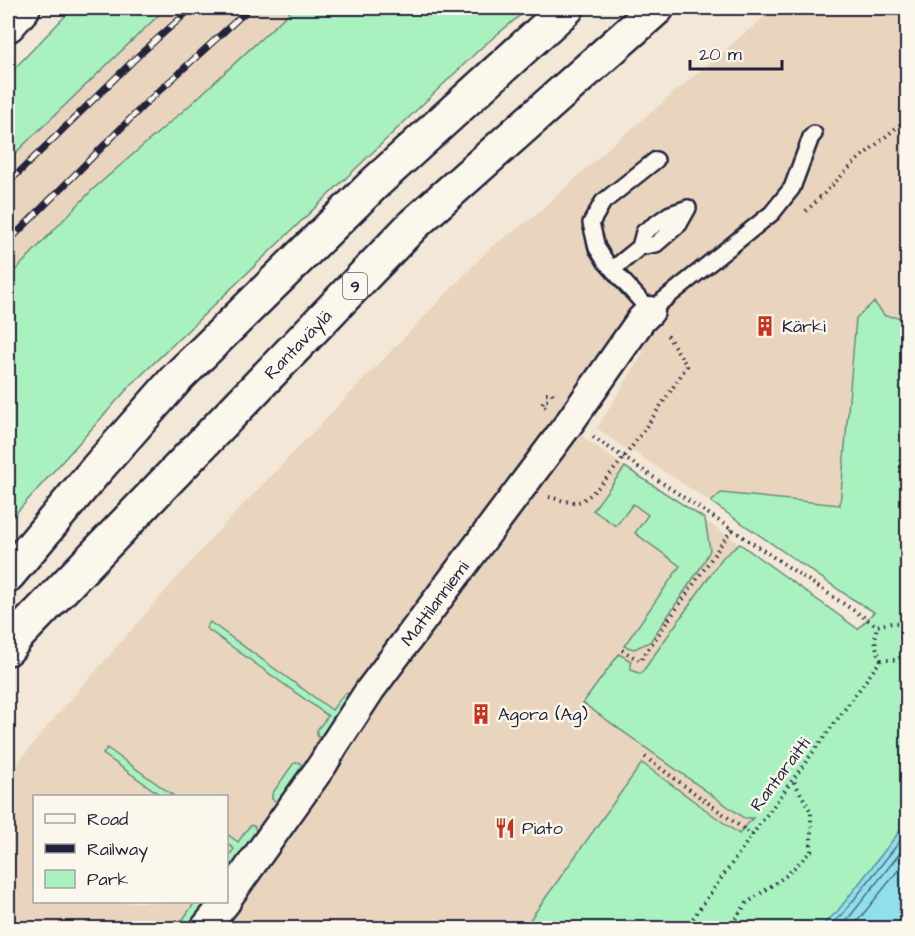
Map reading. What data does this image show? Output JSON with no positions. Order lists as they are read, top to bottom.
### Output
{
  "streets": {
    "main road": ["9", "Rantaväylä"],
    "street": ["Mattilanniemi"],
    "path": ["Rantaraitti"]
  },
  "places": {
    "building": ["Kärki", "Agora (Ag)"],
    "restaurant": ["Piato"]
  },
  "legend": ["Road", "Railway", "Park"],
  "scale_bar": "20 m"
}
